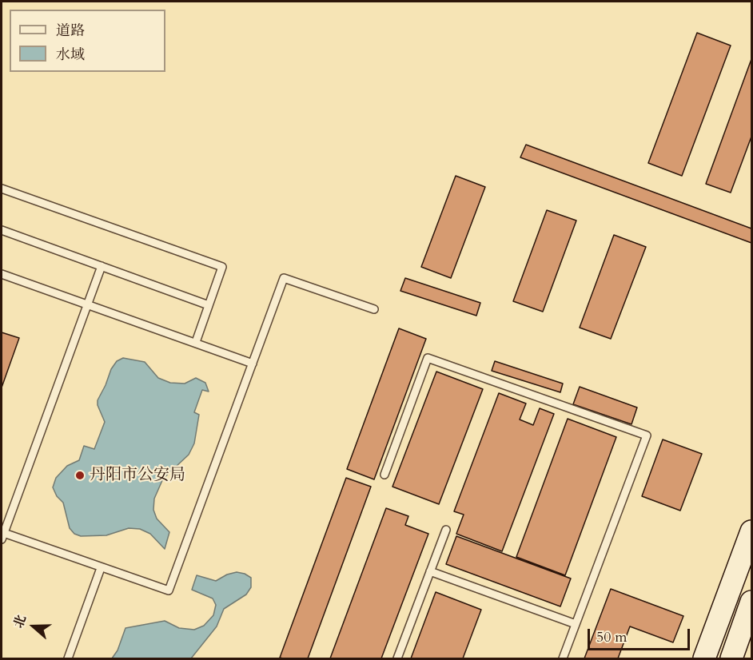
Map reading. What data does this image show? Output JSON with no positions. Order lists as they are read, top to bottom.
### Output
{
  "places": ["丹阳市公安局"],
  "legend": ["道路", "水域"],
  "scale_bar": "50 m",
  "north": "left"
}
